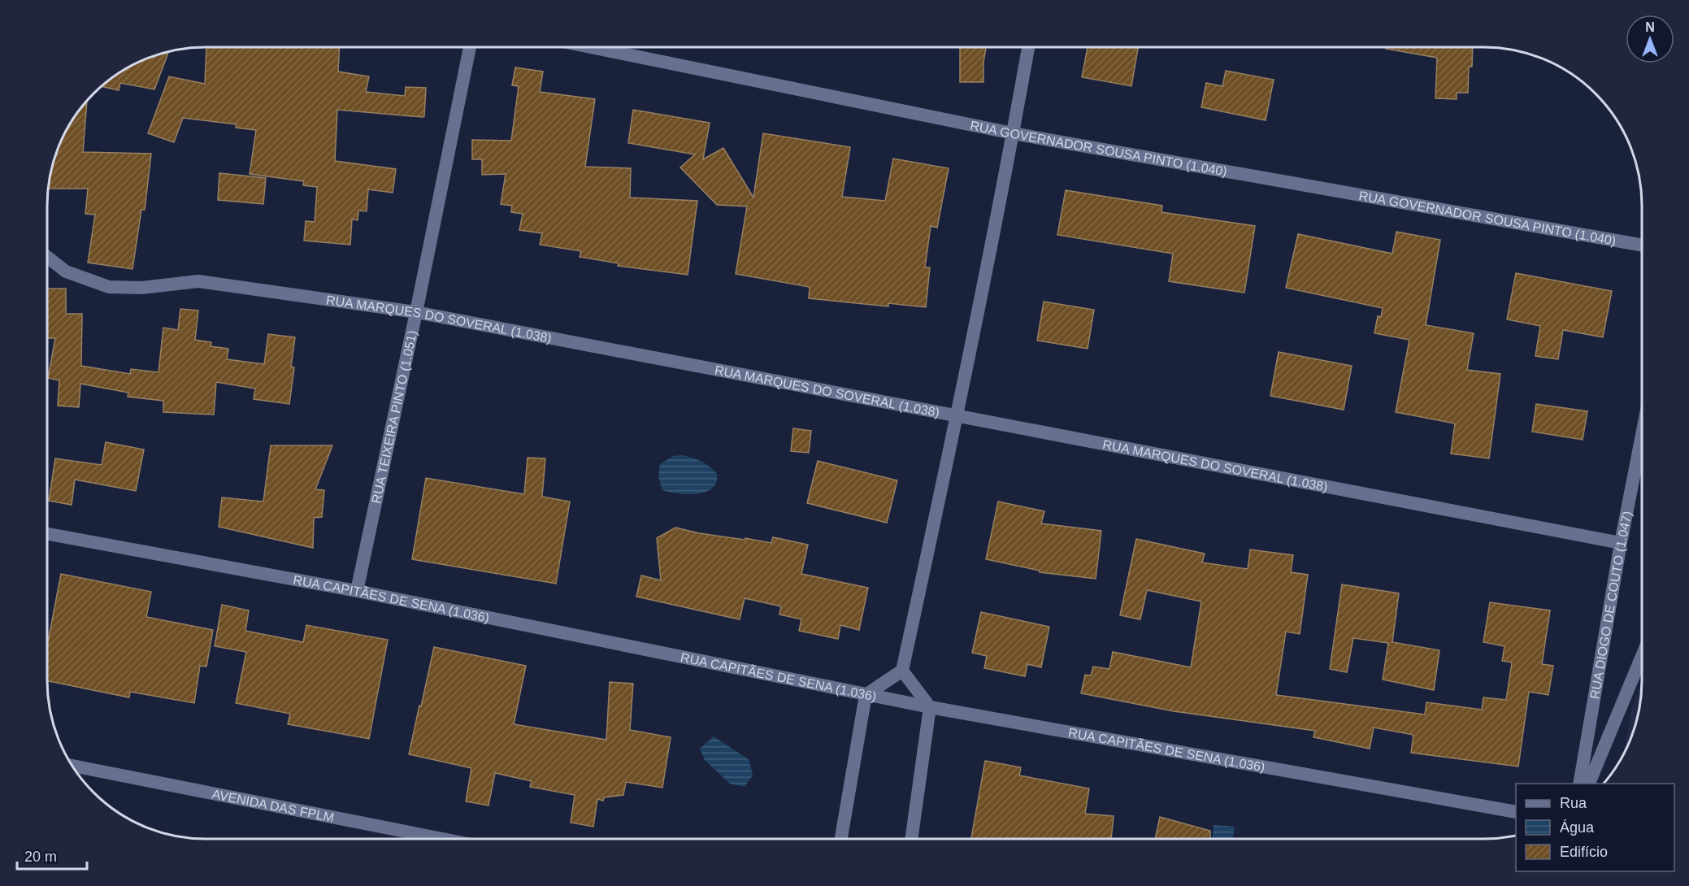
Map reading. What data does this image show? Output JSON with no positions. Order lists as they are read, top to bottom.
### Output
{
  "streets": {
    "street": [
      "RUA GOVERNADOR SOUSA PINTO (1.040)",
      "RUA MARQUES DO SOVERAL (1.038)",
      "RUA TEIXEIRA PINTO (1.051)",
      "RUA CAPITÃES DE SENA (1.036)",
      "RUA DIOGO DE COUTO (1.047)",
      "AVENIDA DAS FPLM"
    ]
  },
  "crossings": [
    ["RUA MARQUES DO SOVERAL (1.038)", "RUA TEIXEIRA PINTO (1.051)"],
    ["RUA MARQUES DO SOVERAL (1.038)", "RUA DIOGO DE COUTO (1.047)"],
    ["RUA TEIXEIRA PINTO (1.051)", "RUA CAPITÃES DE SENA (1.036)"]
  ],
  "legend": ["Rua", "Água", "Edifício"],
  "scale_bar": "20 m",
  "north": "top"
}
